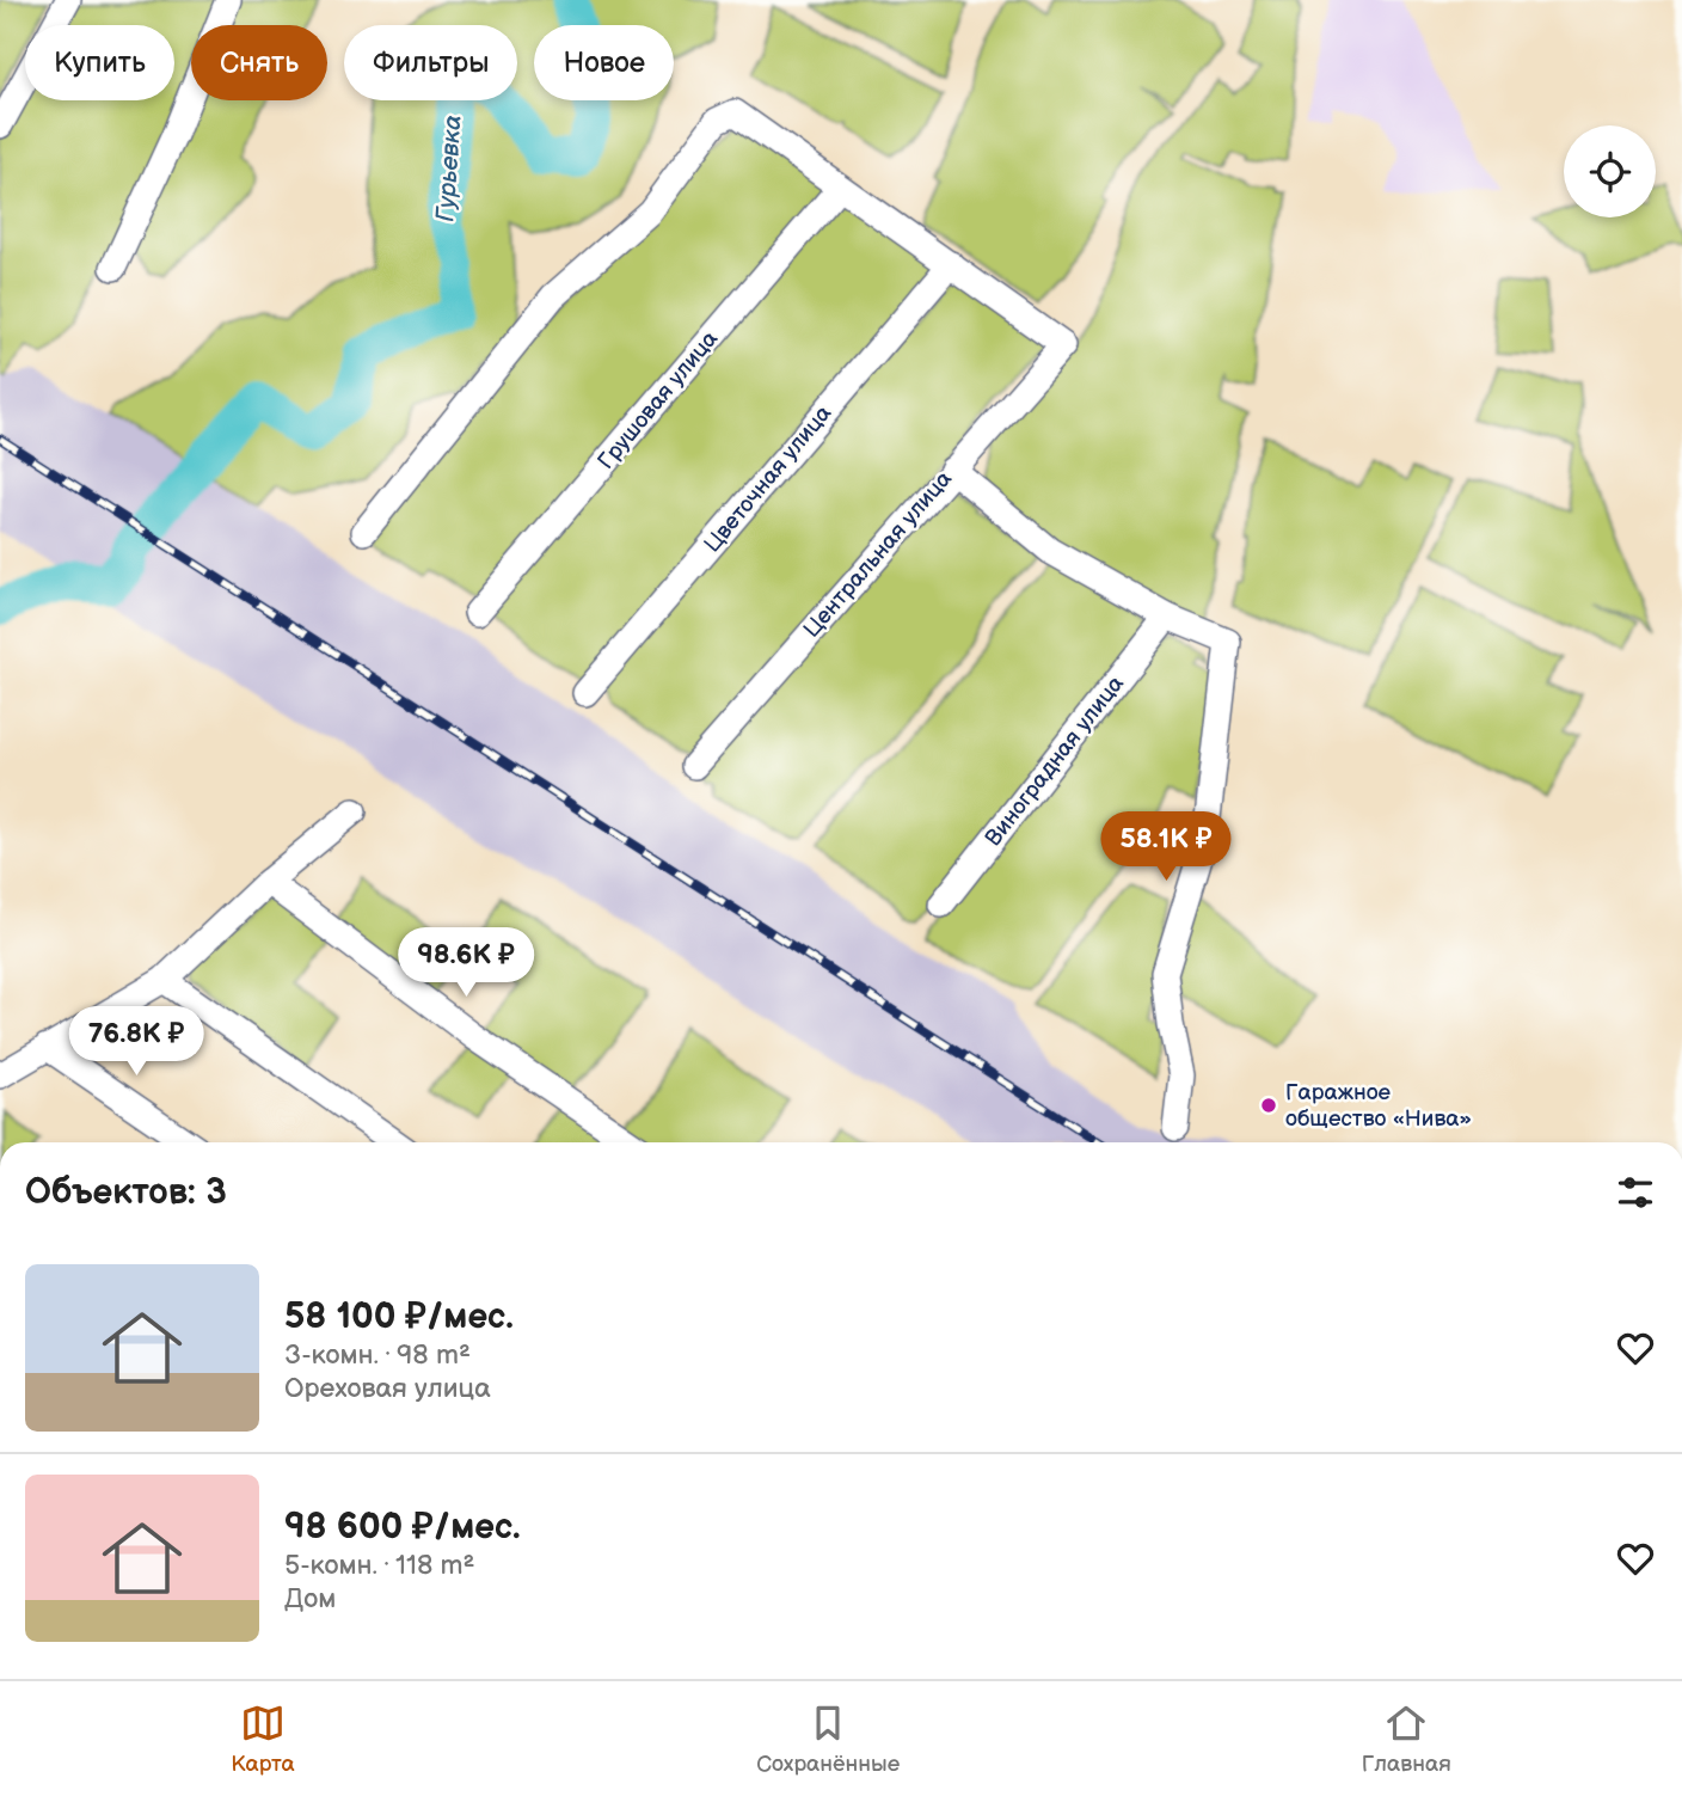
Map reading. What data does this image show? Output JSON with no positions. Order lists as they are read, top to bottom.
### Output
{
  "streets": {
    "street": [
      "Грушовая улица",
      "Цветочная улица",
      "Центральная улица",
      "Виноградная улица"
    ]
  },
  "crossings": [
    ["Цветочная улица", "Центральная улица"]
  ],
  "water": ["Гурьевка"],
  "places": ["Гаражное общество «Нива»"],
  "page": {
    "chip": [
      "Купить",
      "Снять",
      "Фильтры",
      "Новое"
    ],
    "price": ["58.1K ₽", "98.6K ₽", "76.8K ₽"],
    "heading": "Объектов: 3",
    "list": [
      {
        "name": "58 100 ₽/мес.",
        "note": "3-комн. · 98 m² · Ореховая улица"
      },
      {
        "name": "98 600 ₽/мес.",
        "note": "5-комн. · 118 m² · Дом"
      }
    ],
    "tabs": ["Карта", "Сохранённые", "Главная"]
  }
}
